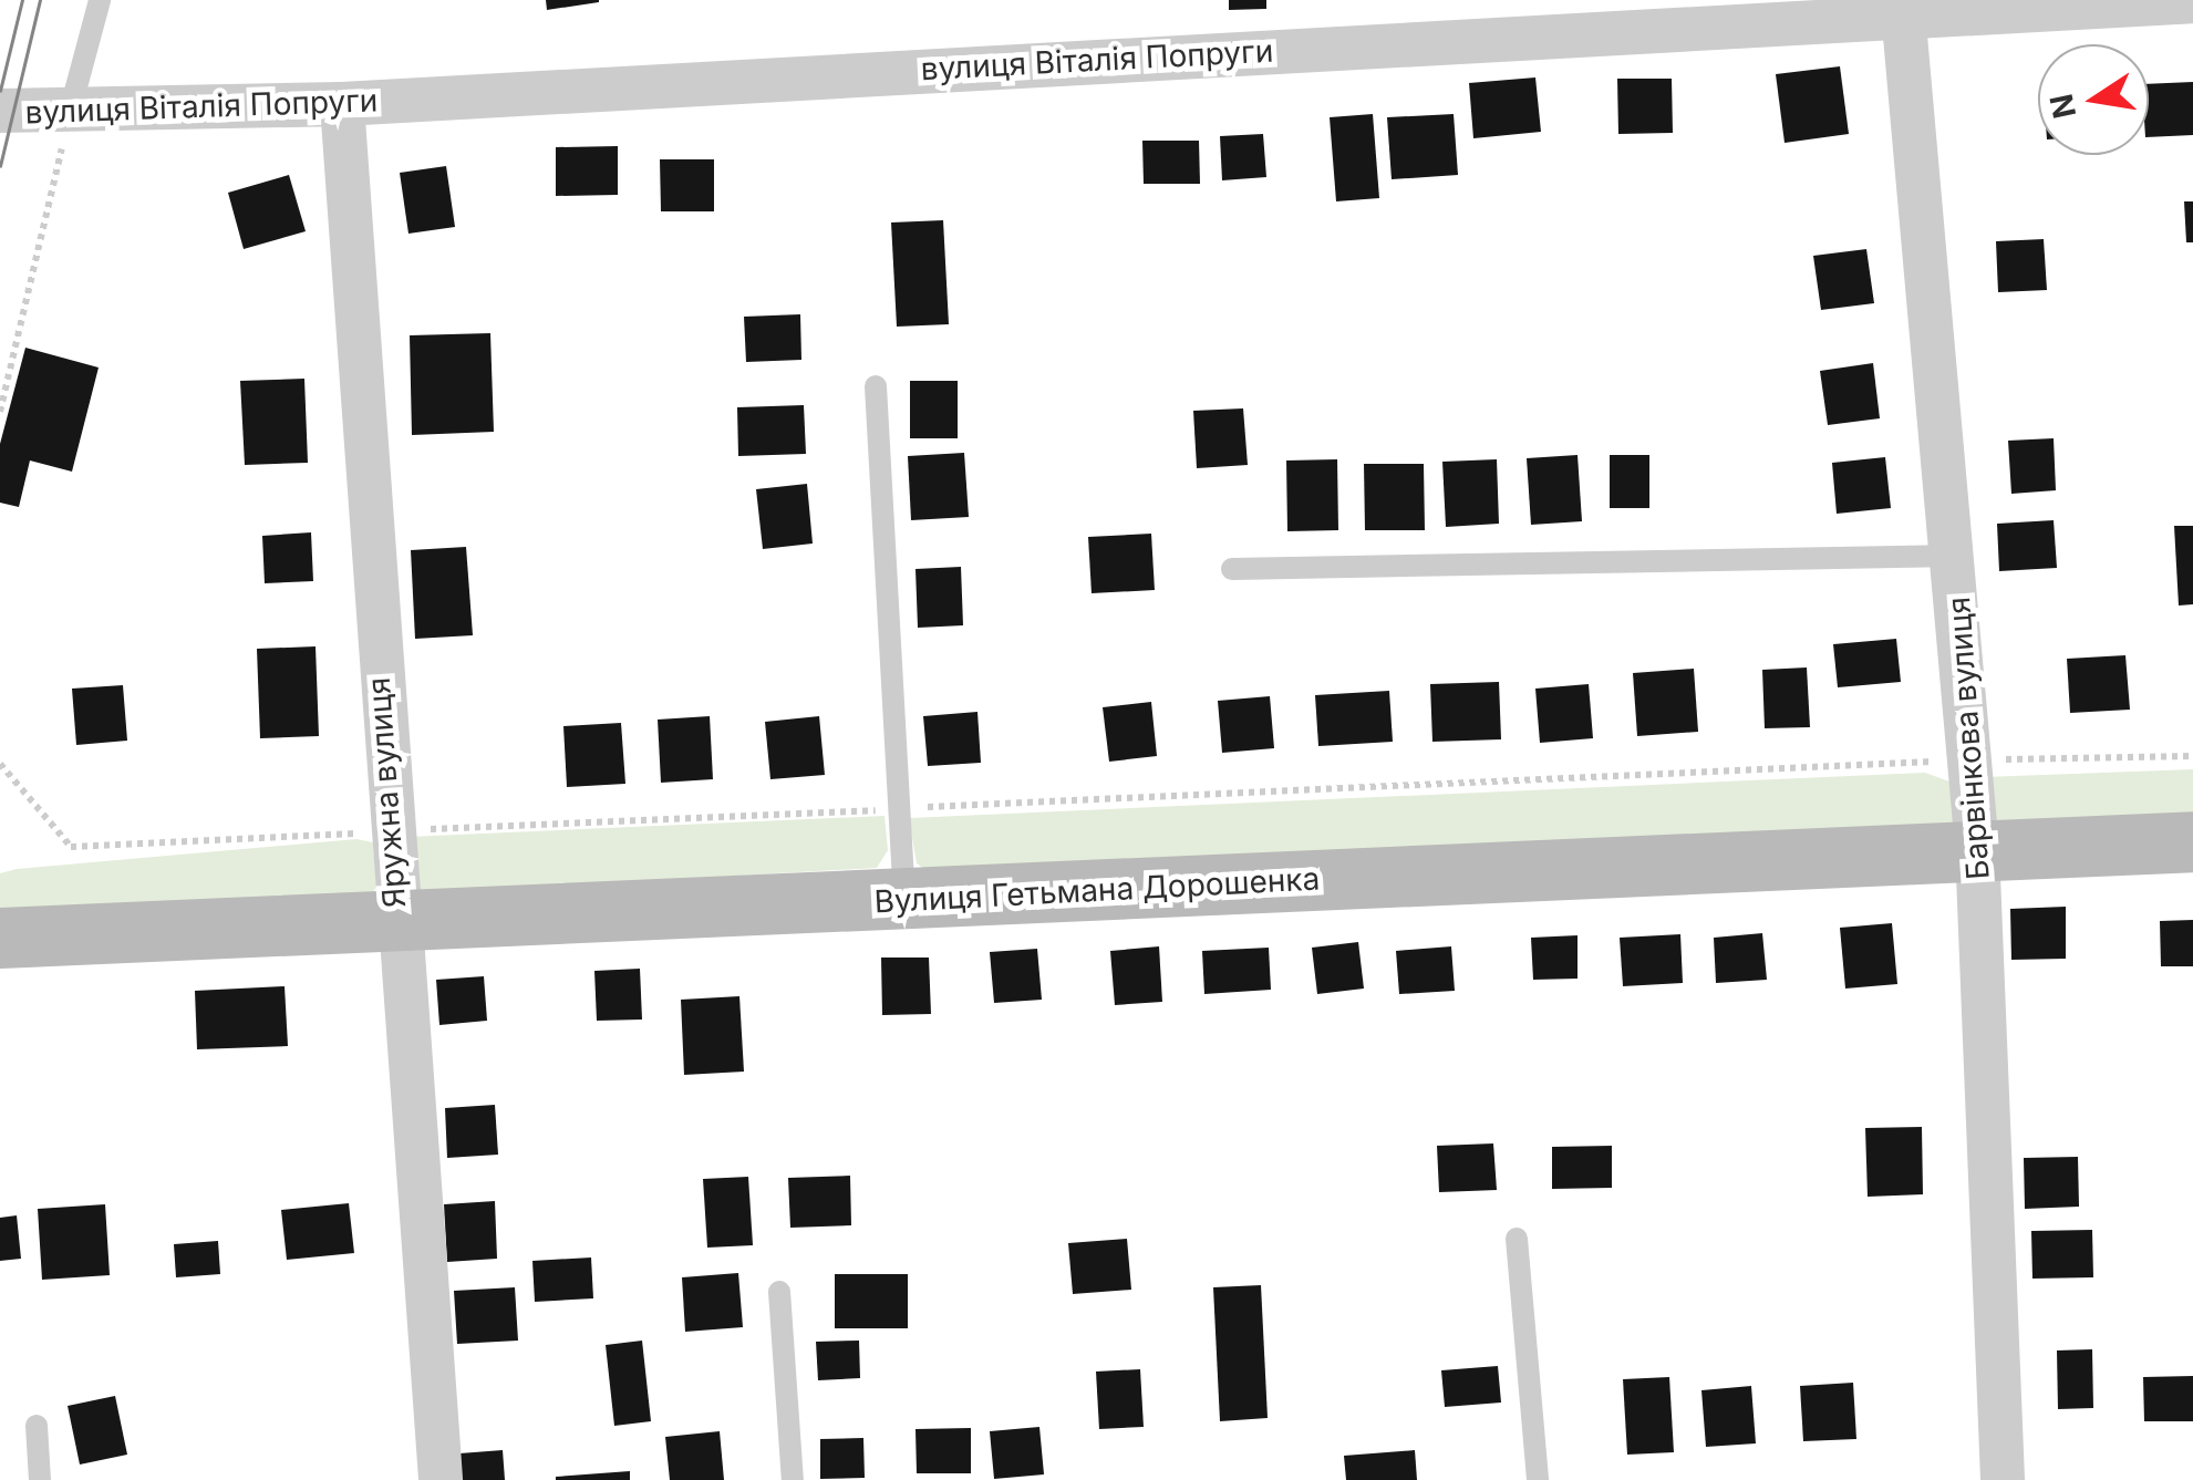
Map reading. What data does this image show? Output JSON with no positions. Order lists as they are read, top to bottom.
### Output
{
  "streets": {
    "street": [
      "вулиця Віталія Попруги",
      "Барвінкова вулиця",
      "Яружна вулиця",
      "Вулиця Гетьмана Дорошенка"
    ]
  },
  "crossings": [
    ["вулиця Віталія Попруги", "Барвінкова вулиця"],
    ["вулиця Віталія Попруги", "Яружна вулиця"],
    ["Барвінкова вулиця", "Вулиця Гетьмана Дорошенка"],
    ["Яружна вулиця", "Вулиця Гетьмана Дорошенка"]
  ],
  "north": "left"
}
